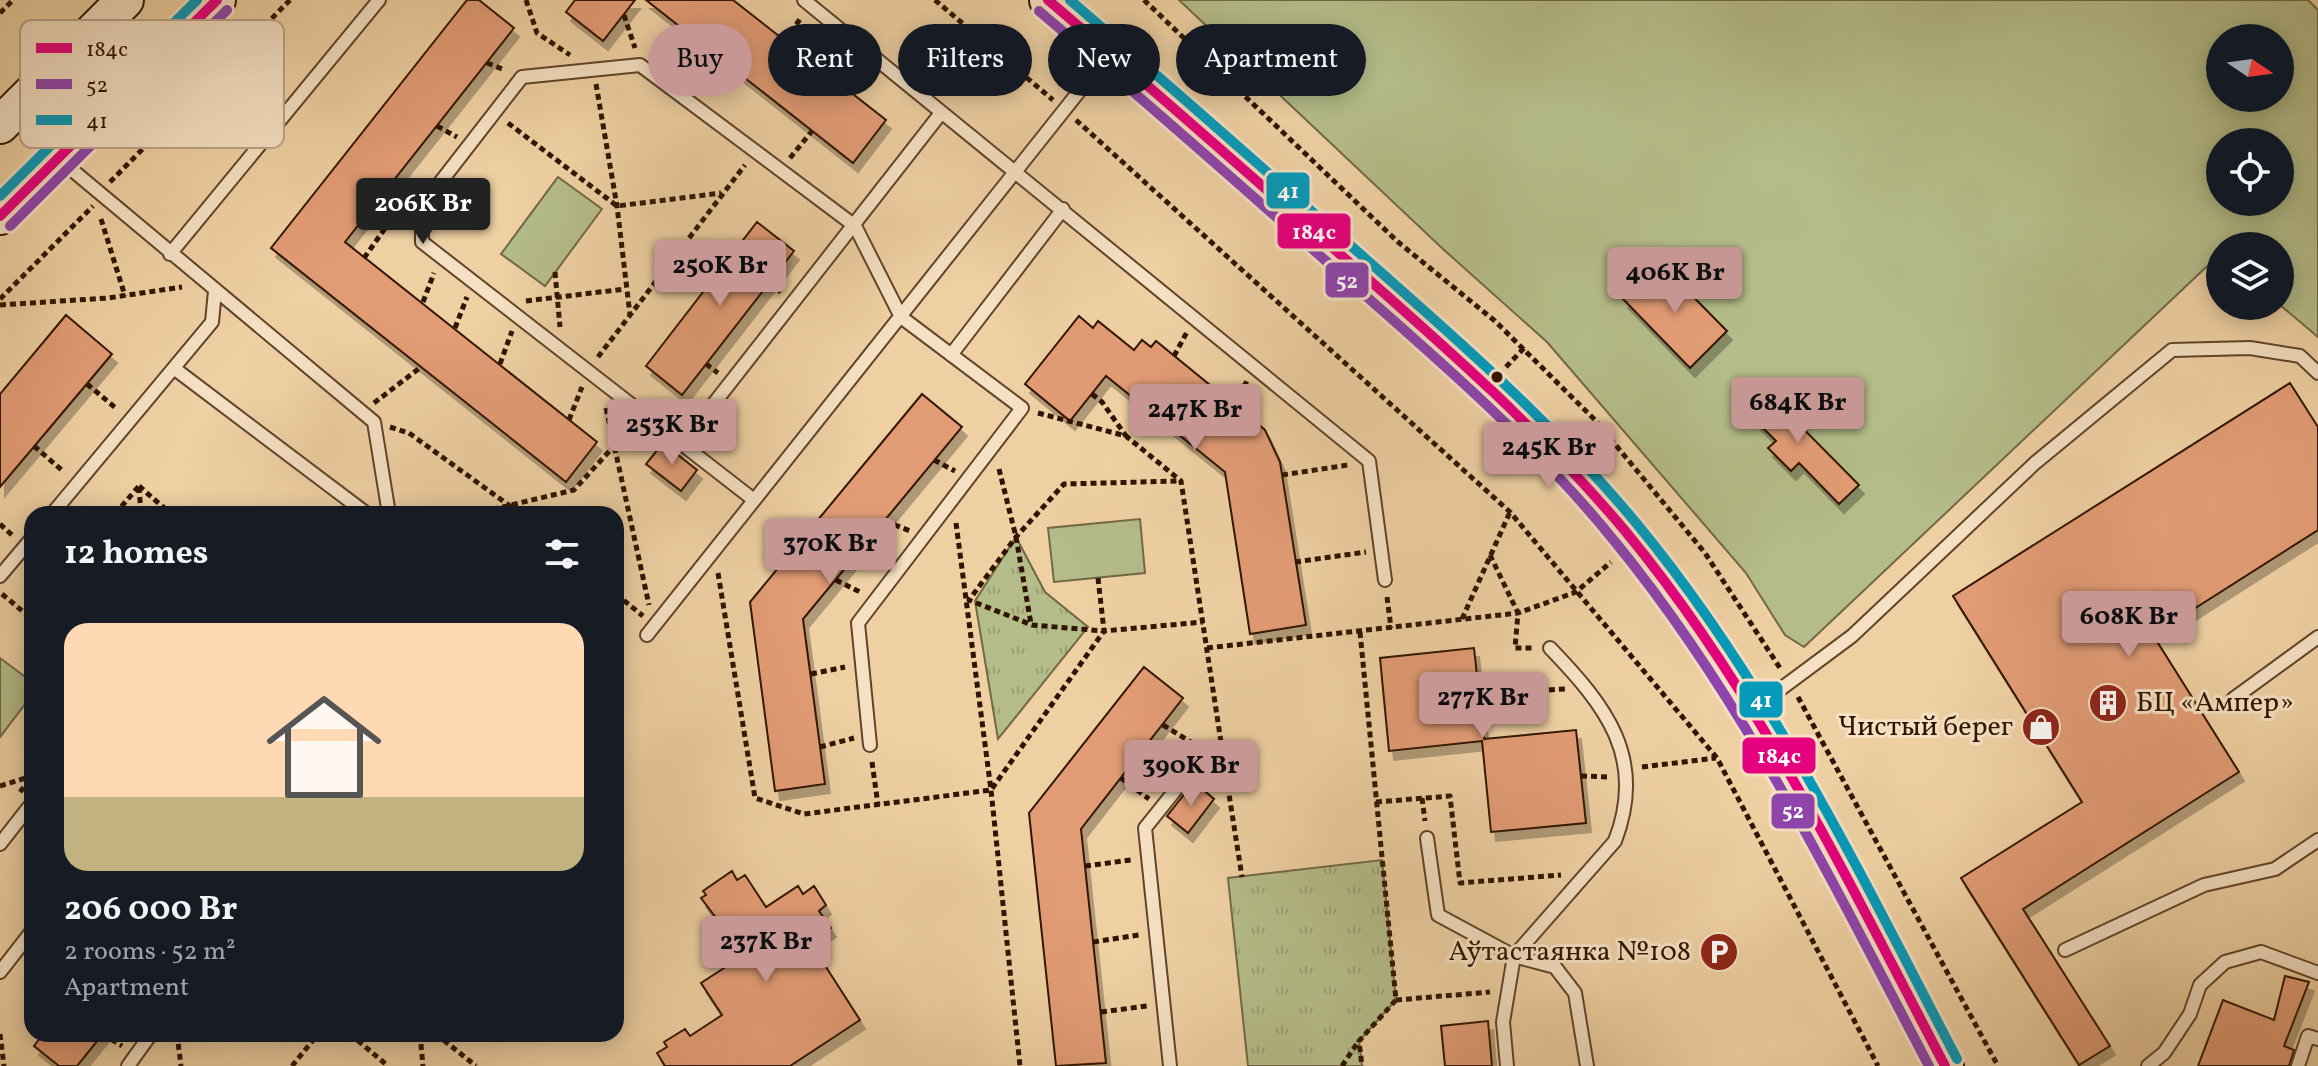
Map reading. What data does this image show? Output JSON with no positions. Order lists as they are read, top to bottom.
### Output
{
  "places": {
    "building": ["БЦ «Ампер»"],
    "shop": ["Чистый берег"],
    "parking": ["Аўтастаянка №108"]
  },
  "lines": ["transit line 184с", "transit line 41", "transit line 52"],
  "legend": ["184с", "52", "41"],
  "north": "right",
  "page": {
    "chip": [
      "Buy",
      "Rent",
      "Filters",
      "New",
      "Apartment"
    ],
    "price": [
      "206K Br",
      "250K Br",
      "406K Br",
      "684K Br",
      "247K Br",
      "253K Br",
      "245K Br",
      "370K Br",
      "608K Br",
      "277K Br",
      "390K Br",
      "237K Br"
    ],
    "heading": "12 homes",
    "list": [
      {
        "name": "206 000 Br",
        "note": "2 rooms · 52 m² · Apartment"
      }
    ]
  }
}
